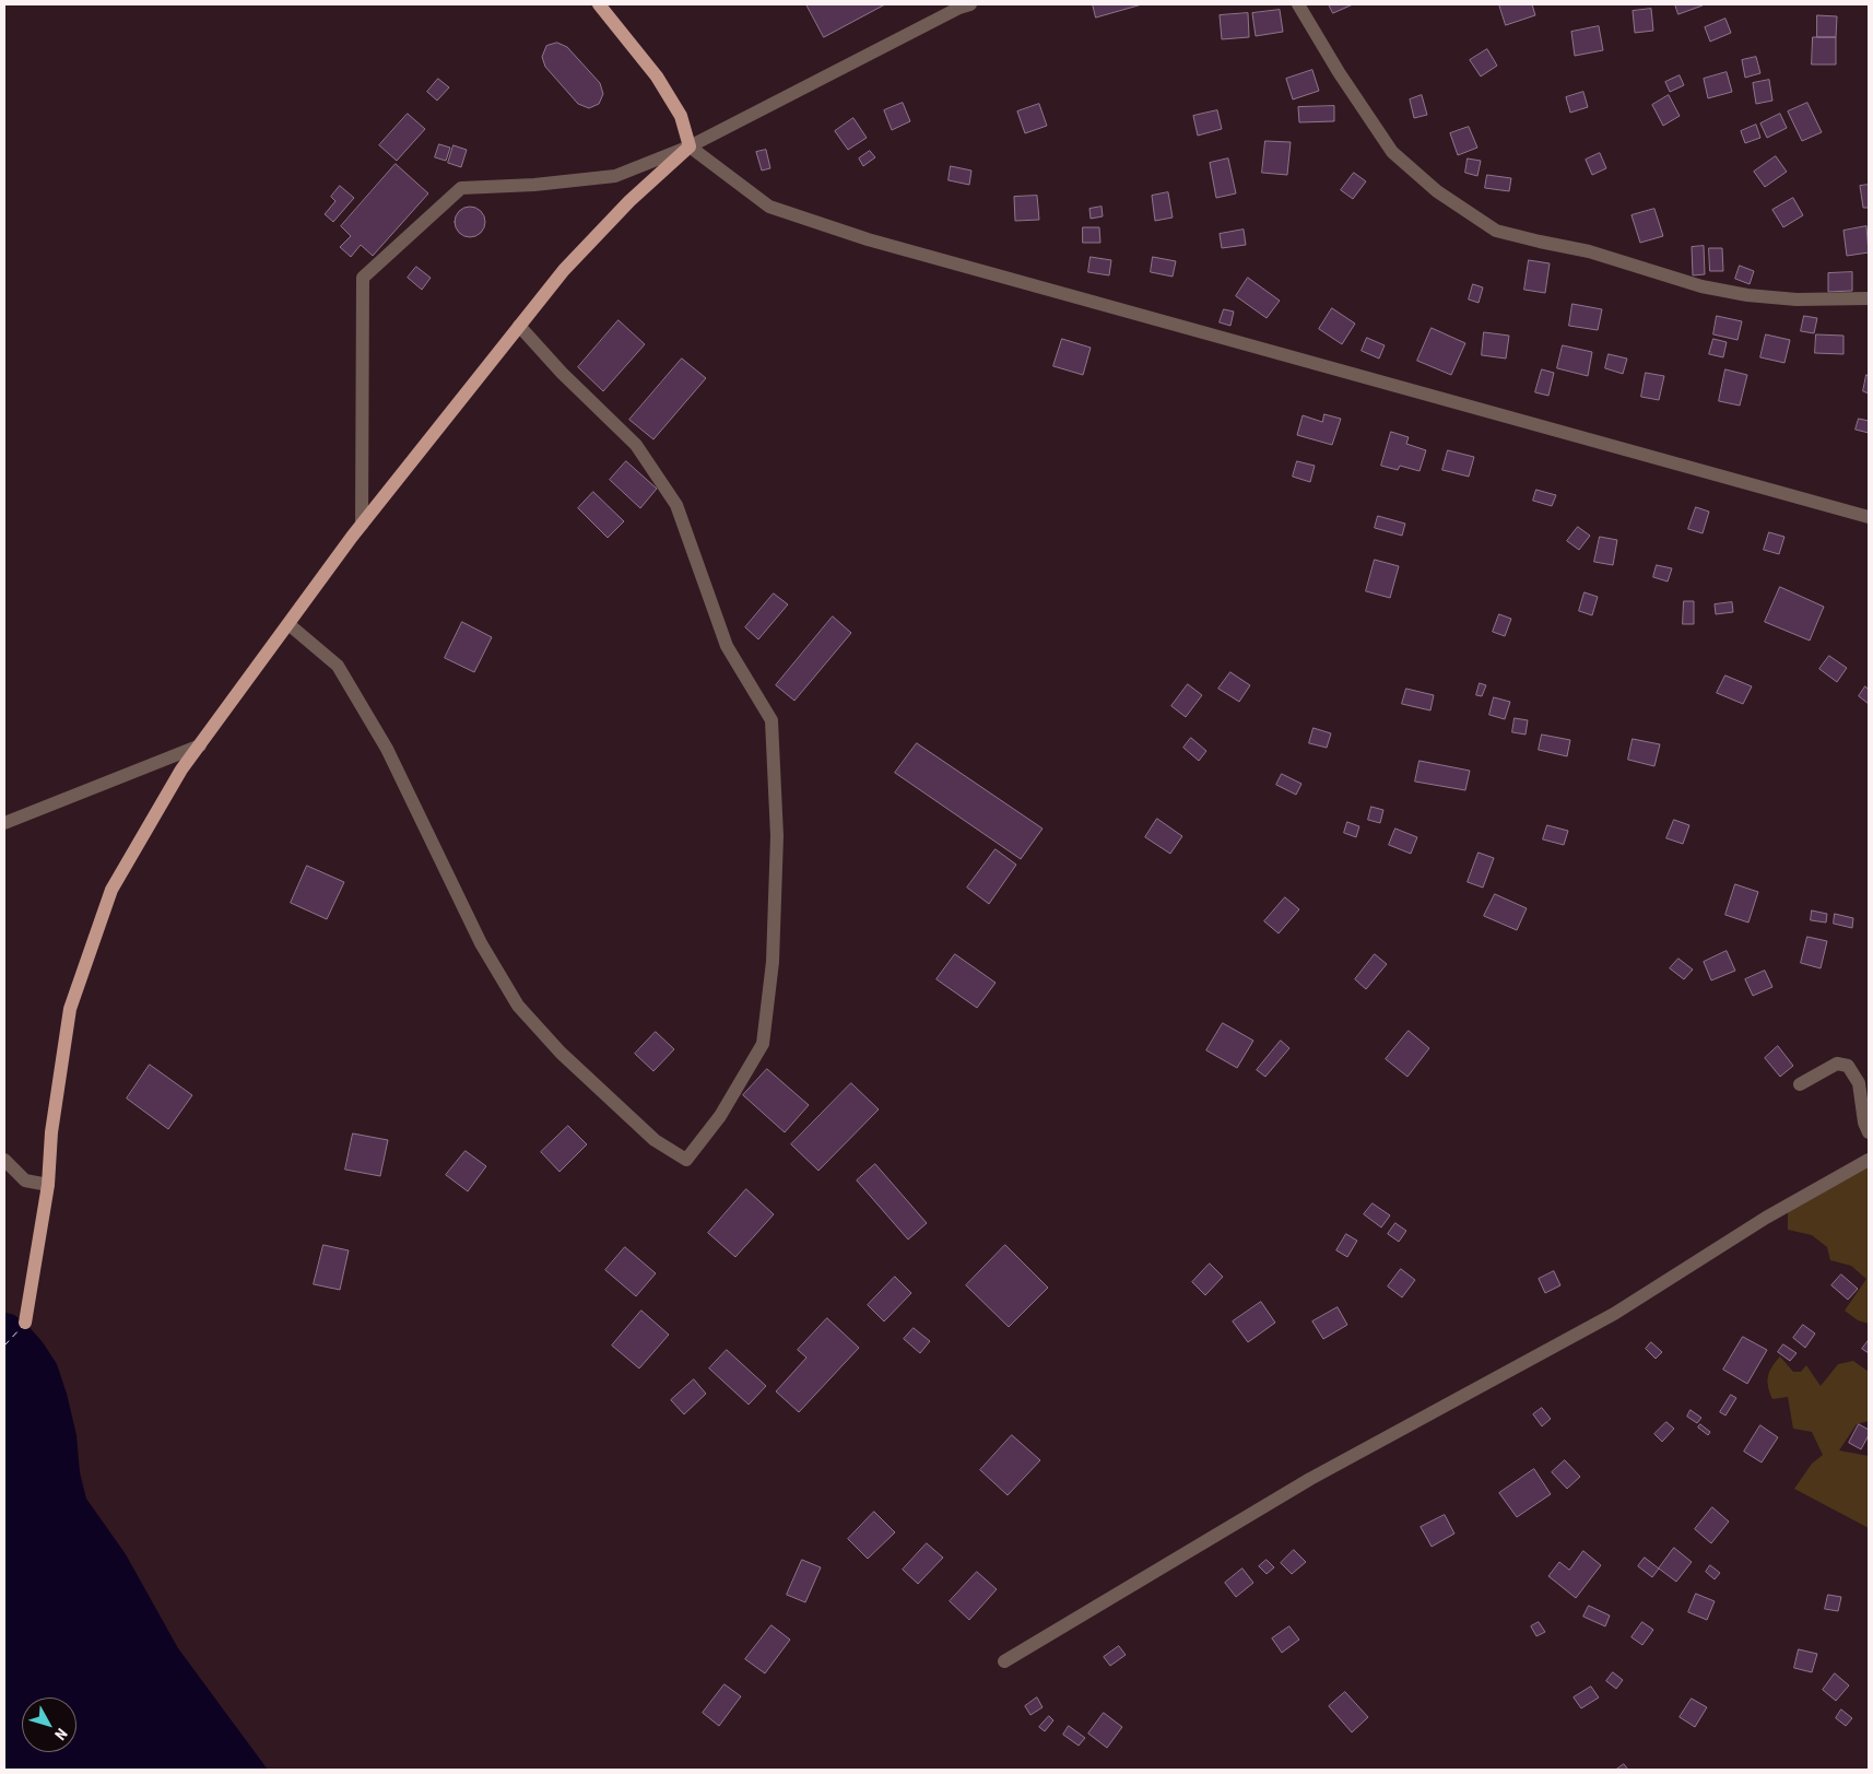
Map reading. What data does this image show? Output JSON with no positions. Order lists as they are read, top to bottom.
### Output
{
  "north": "bottom right"
}
